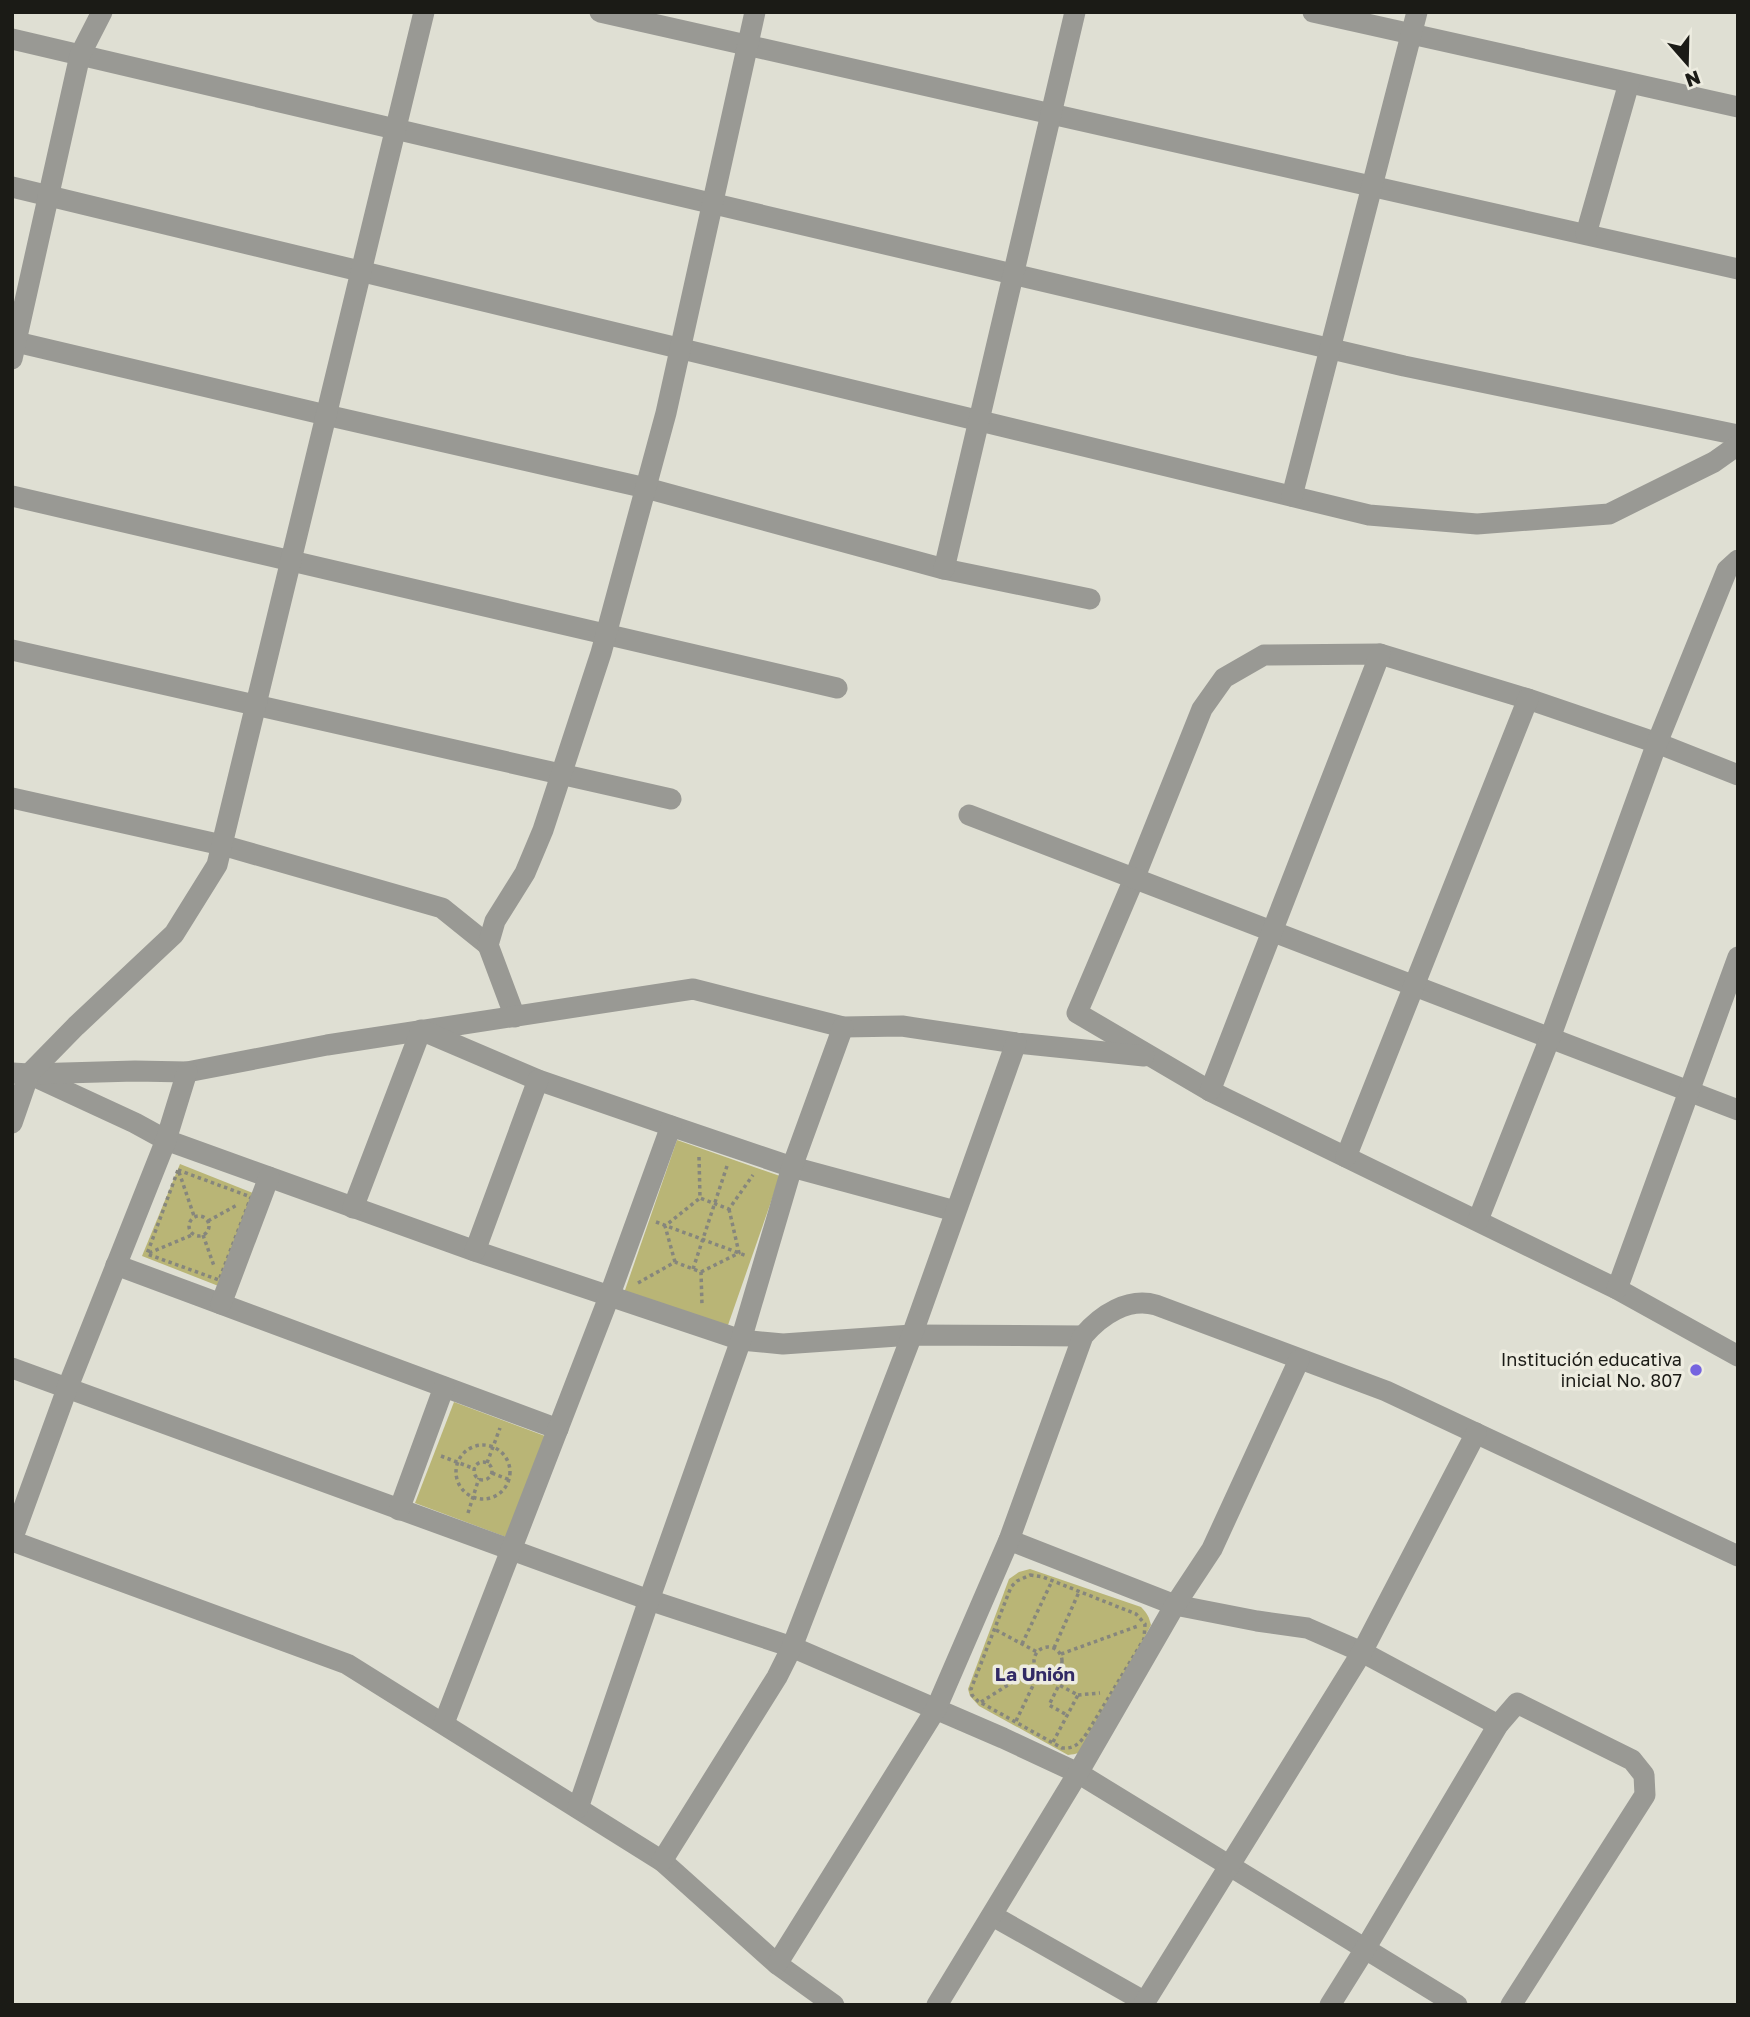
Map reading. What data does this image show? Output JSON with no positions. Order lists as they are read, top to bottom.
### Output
{
  "districts": ["La Unión"],
  "places": ["Institución educativa inicial No. 807"],
  "north": "bottom"
}
